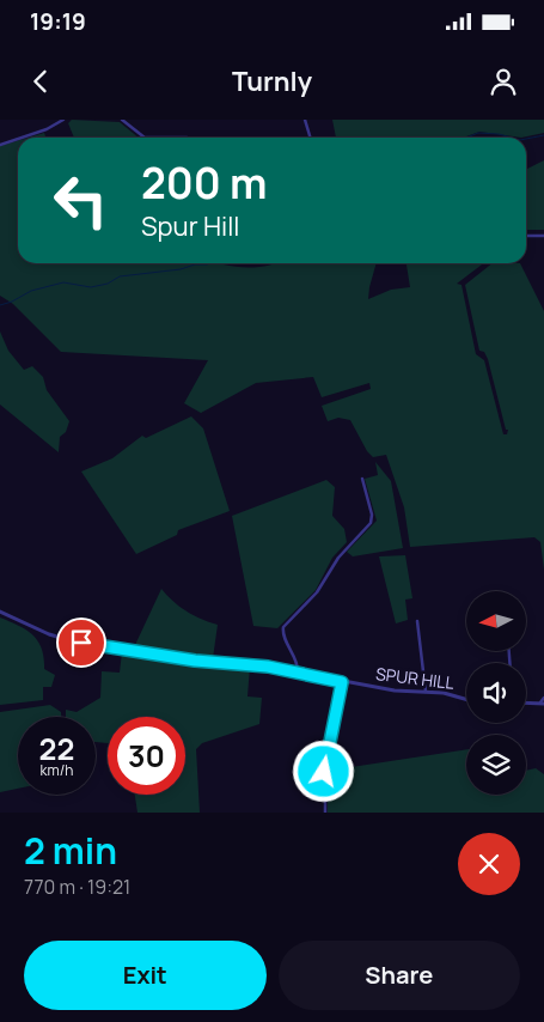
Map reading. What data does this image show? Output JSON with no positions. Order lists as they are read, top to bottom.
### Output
{
  "streets": {
    "street": ["SPUR HILL"]
  },
  "north": "left",
  "page": {
    "status": "19:19",
    "header": "Turnly",
    "turn": ["200 m", "Spur Hill"],
    "speed": "22 km/h",
    "limit": "30",
    "heading": ["2 min", "770 m · 19:21"],
    "buttons": ["Exit", "Share"]
  }
}
